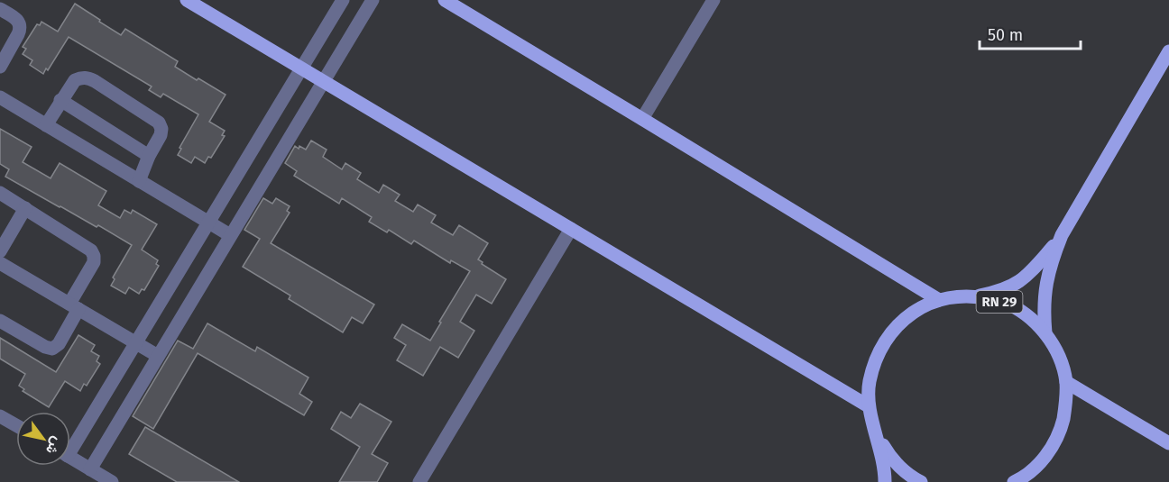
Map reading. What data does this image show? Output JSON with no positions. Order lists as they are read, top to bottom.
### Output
{
  "streets": {
    "main road": ["RN 29"]
  },
  "scale_bar": "50 m",
  "north": "bottom right"
}
